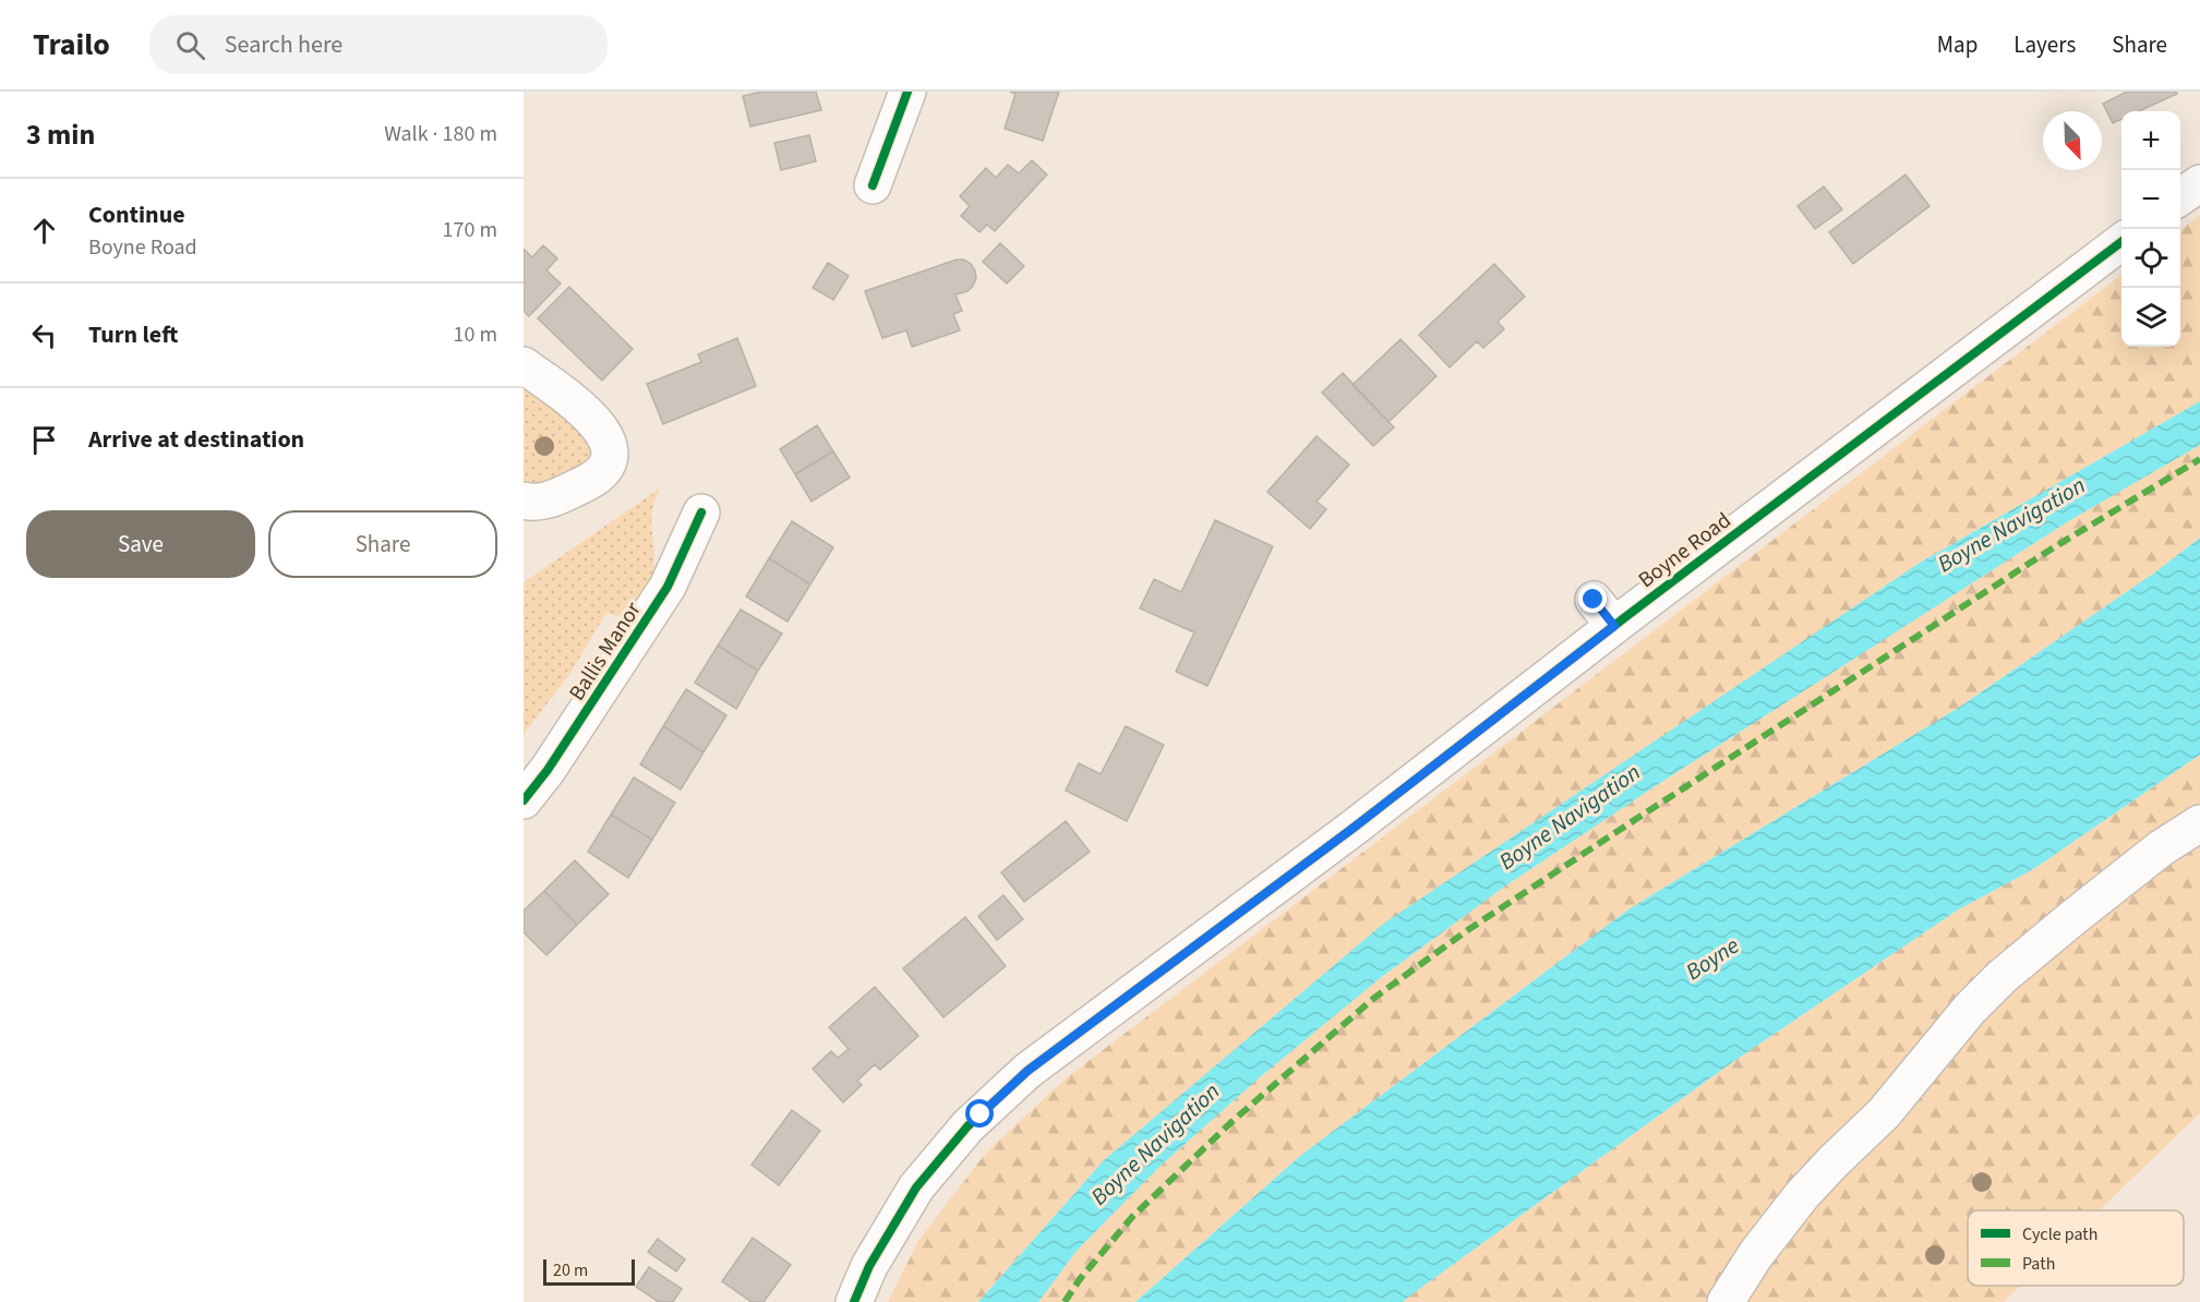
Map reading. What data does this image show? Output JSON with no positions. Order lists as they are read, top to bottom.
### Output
{
  "streets": {
    "street": ["Boyne Road", "Ballis Manor"]
  },
  "water": ["Boyne Navigation", "Boyne"],
  "legend": ["Cycle path", "Path"],
  "scale_bar": "20 m",
  "north": "bottom right",
  "page": {
    "header": "Trailo",
    "search": "Search here",
    "nav": ["Map", "Layers", "Share"],
    "heading": ["3 min", "Walk · 180 m"],
    "map_buttons": ["+", "−"],
    "list": [
      ["Continue", "Boyne Road", "170 m"],
      ["Turn left", "10 m"],
      "Arrive at destination"
    ],
    "buttons": ["Save", "Share"],
    "scale": "20 m"
  }
}
